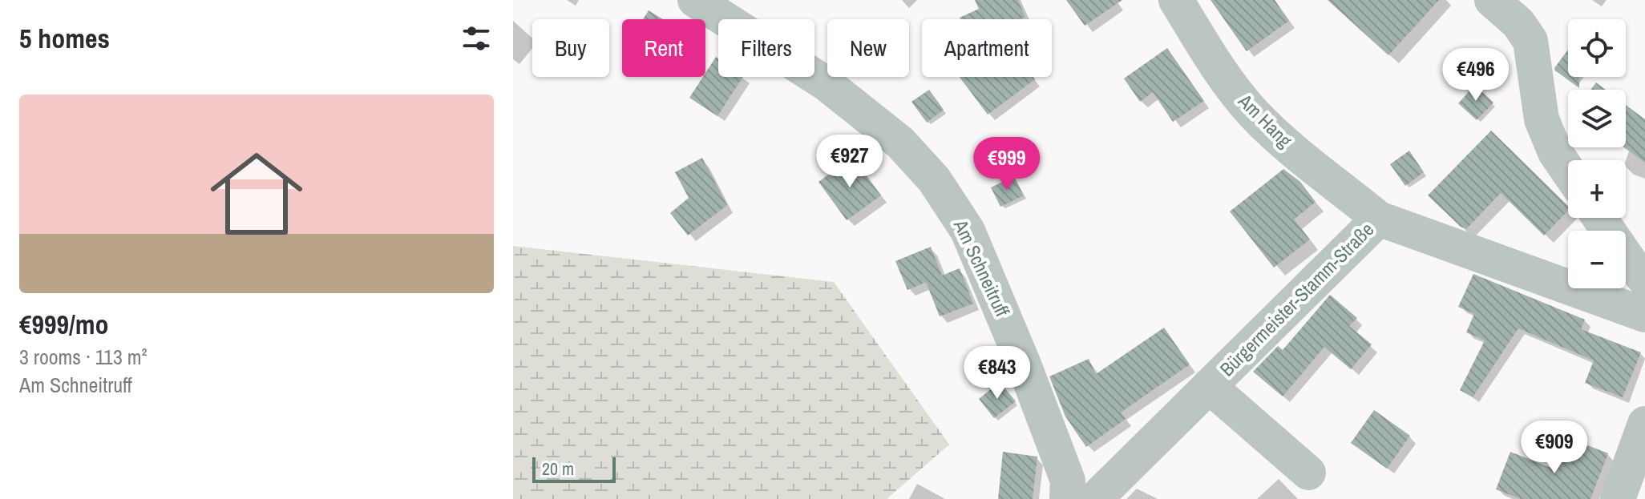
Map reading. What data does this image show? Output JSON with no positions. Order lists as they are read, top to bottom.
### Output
{
  "streets": {
    "street": ["Am Hang", "Am Schneitruff", "Bürgermeister-Stamm-Straße"]
  },
  "crossings": [
    ["Am Hang", "Bürgermeister-Stamm-Straße"]
  ],
  "scale_bar": "20 m",
  "page": {
    "heading": "5 homes",
    "map_buttons": ["+", "−"],
    "chip": [
      "Buy",
      "Rent",
      "Filters",
      "New",
      "Apartment"
    ],
    "price": [
      "€496",
      "€927",
      "€999",
      "€843",
      "€909"
    ],
    "list": [
      {
        "name": "€999/mo",
        "note": "3 rooms · 113 m² · Am Schneitruff"
      }
    ],
    "scale": "20 m"
  }
}
